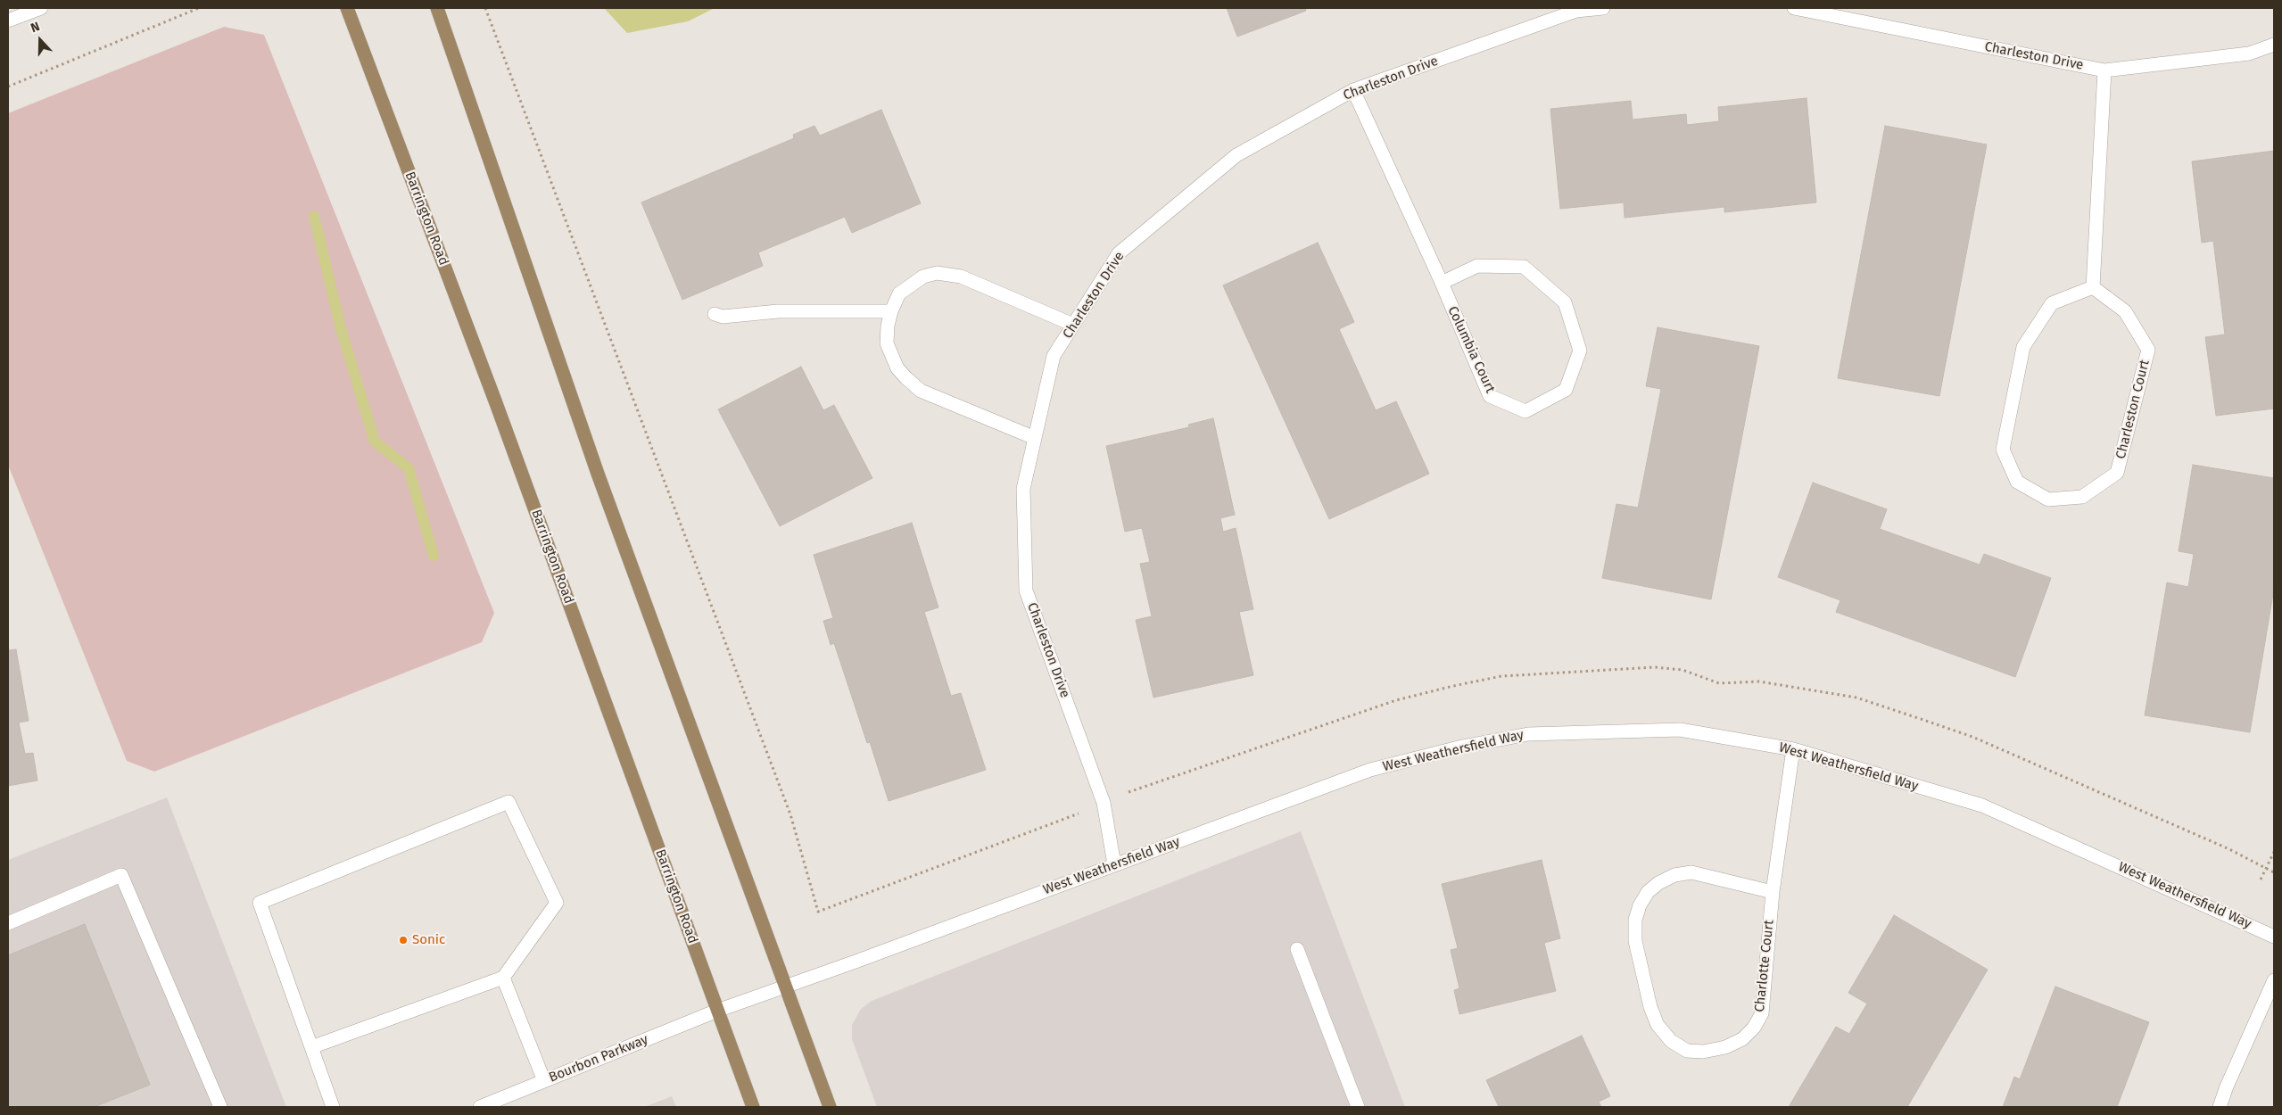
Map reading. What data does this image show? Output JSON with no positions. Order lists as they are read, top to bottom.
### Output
{
  "streets": {
    "main road": ["Barrington Road"],
    "street": [
      "Charleston Drive",
      "Columbia Court",
      "Charleston Court",
      "West Weathersfield Way",
      "Charlotte Court",
      "Bourbon Parkway"
    ]
  },
  "crossings": [
    ["Charleston Drive", "Columbia Court"],
    ["Charleston Drive", "West Weathersfield Way"],
    ["Barrington Road", "West Weathersfield Way"],
    ["Barrington Road", "Bourbon Parkway"],
    ["West Weathersfield Way", "Charlotte Court"],
    ["West Weathersfield Way", "Bourbon Parkway"]
  ],
  "places": ["Sonic"],
  "north": "top"
}
